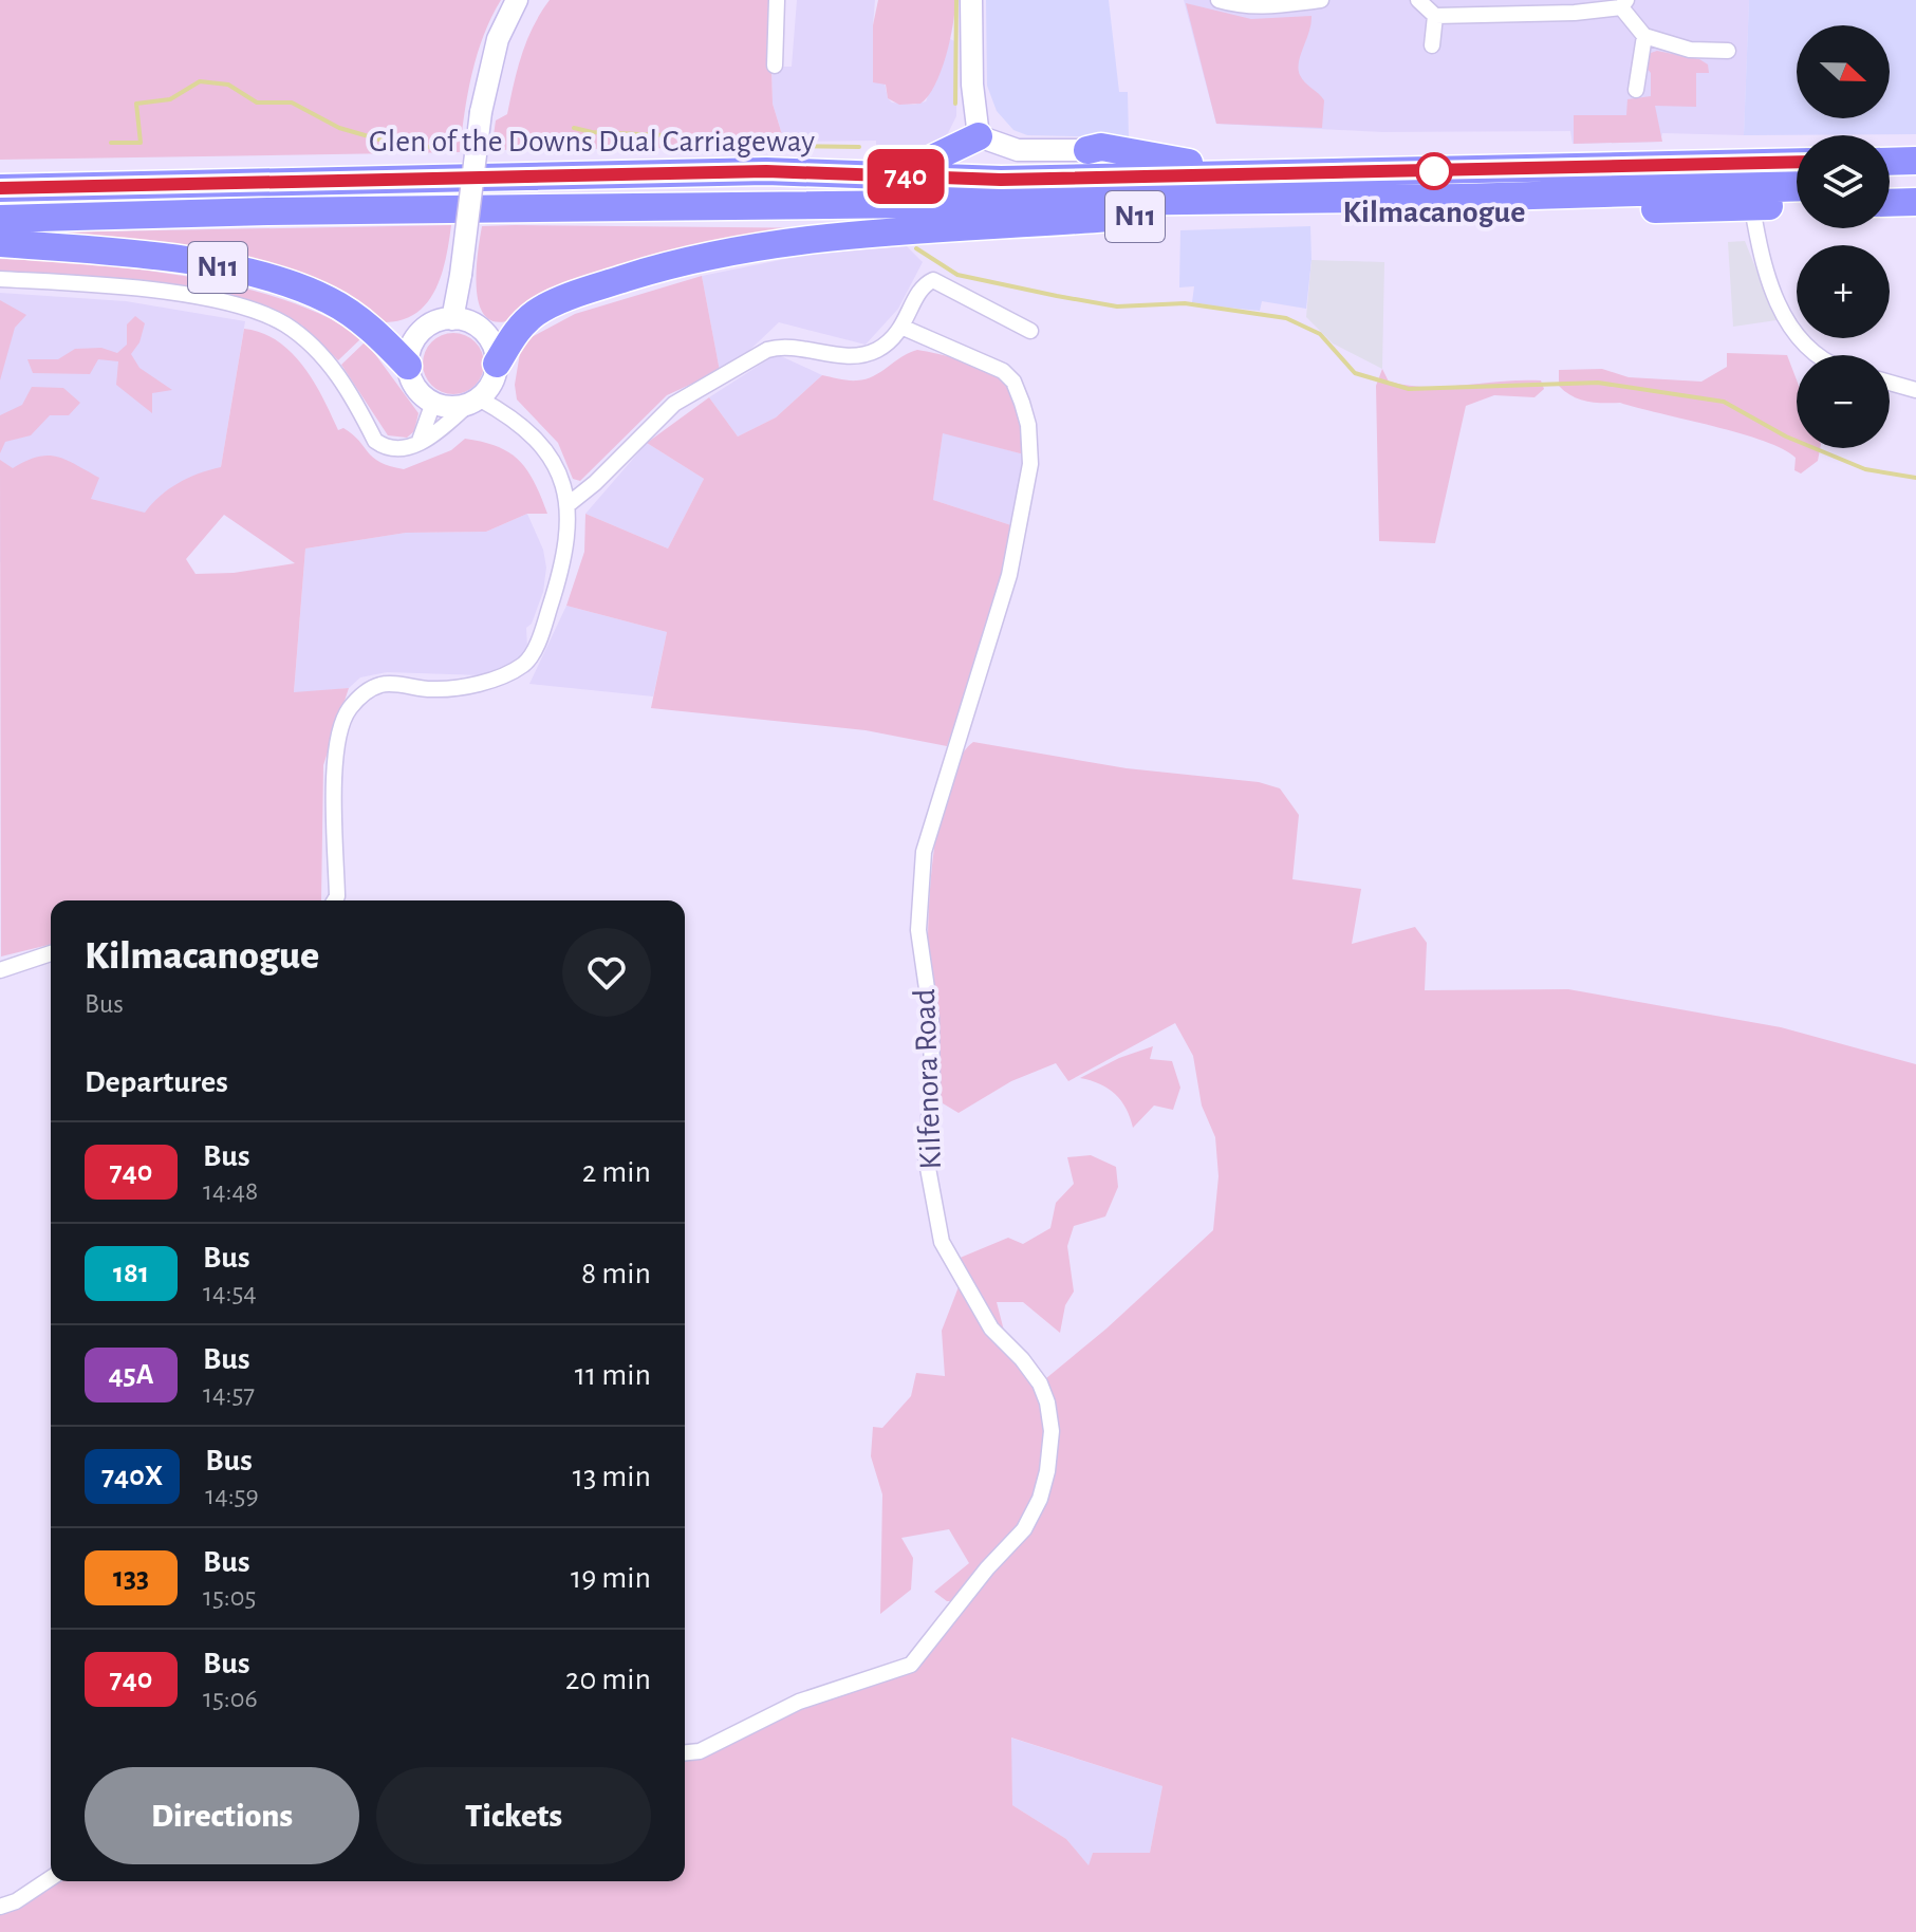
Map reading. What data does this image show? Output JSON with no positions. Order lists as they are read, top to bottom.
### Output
{
  "streets": {
    "highway": ["Glen of the Downs Dual Carriageway", "N11"],
    "street": ["Kilfenora Road"]
  },
  "crossings": [
    ["Glen of the Downs Dual Carriageway", "N11"]
  ],
  "places": ["Kilmacanogue"],
  "lines": ["bus line 740"],
  "north": "right",
  "page": {
    "on_map": "740",
    "map_buttons": ["+", "−"],
    "heading": [
      ["Kilmacanogue", "Bus"],
      "Departures"
    ],
    "list": [
      {
        "mark": "740",
        "name": "Bus",
        "note": "14:48",
        "value": "2 min"
      },
      {
        "mark": "181",
        "name": "Bus",
        "note": "14:54",
        "value": "8 min"
      },
      {
        "mark": "45A",
        "name": "Bus",
        "note": "14:57",
        "value": "11 min"
      },
      {
        "mark": "740X",
        "name": "Bus",
        "note": "14:59",
        "value": "13 min"
      },
      {
        "mark": "133",
        "name": "Bus",
        "note": "15:05",
        "value": "19 min"
      },
      {
        "mark": "740",
        "name": "Bus",
        "note": "15:06",
        "value": "20 min"
      }
    ],
    "buttons": ["Directions", "Tickets"]
  }
}
